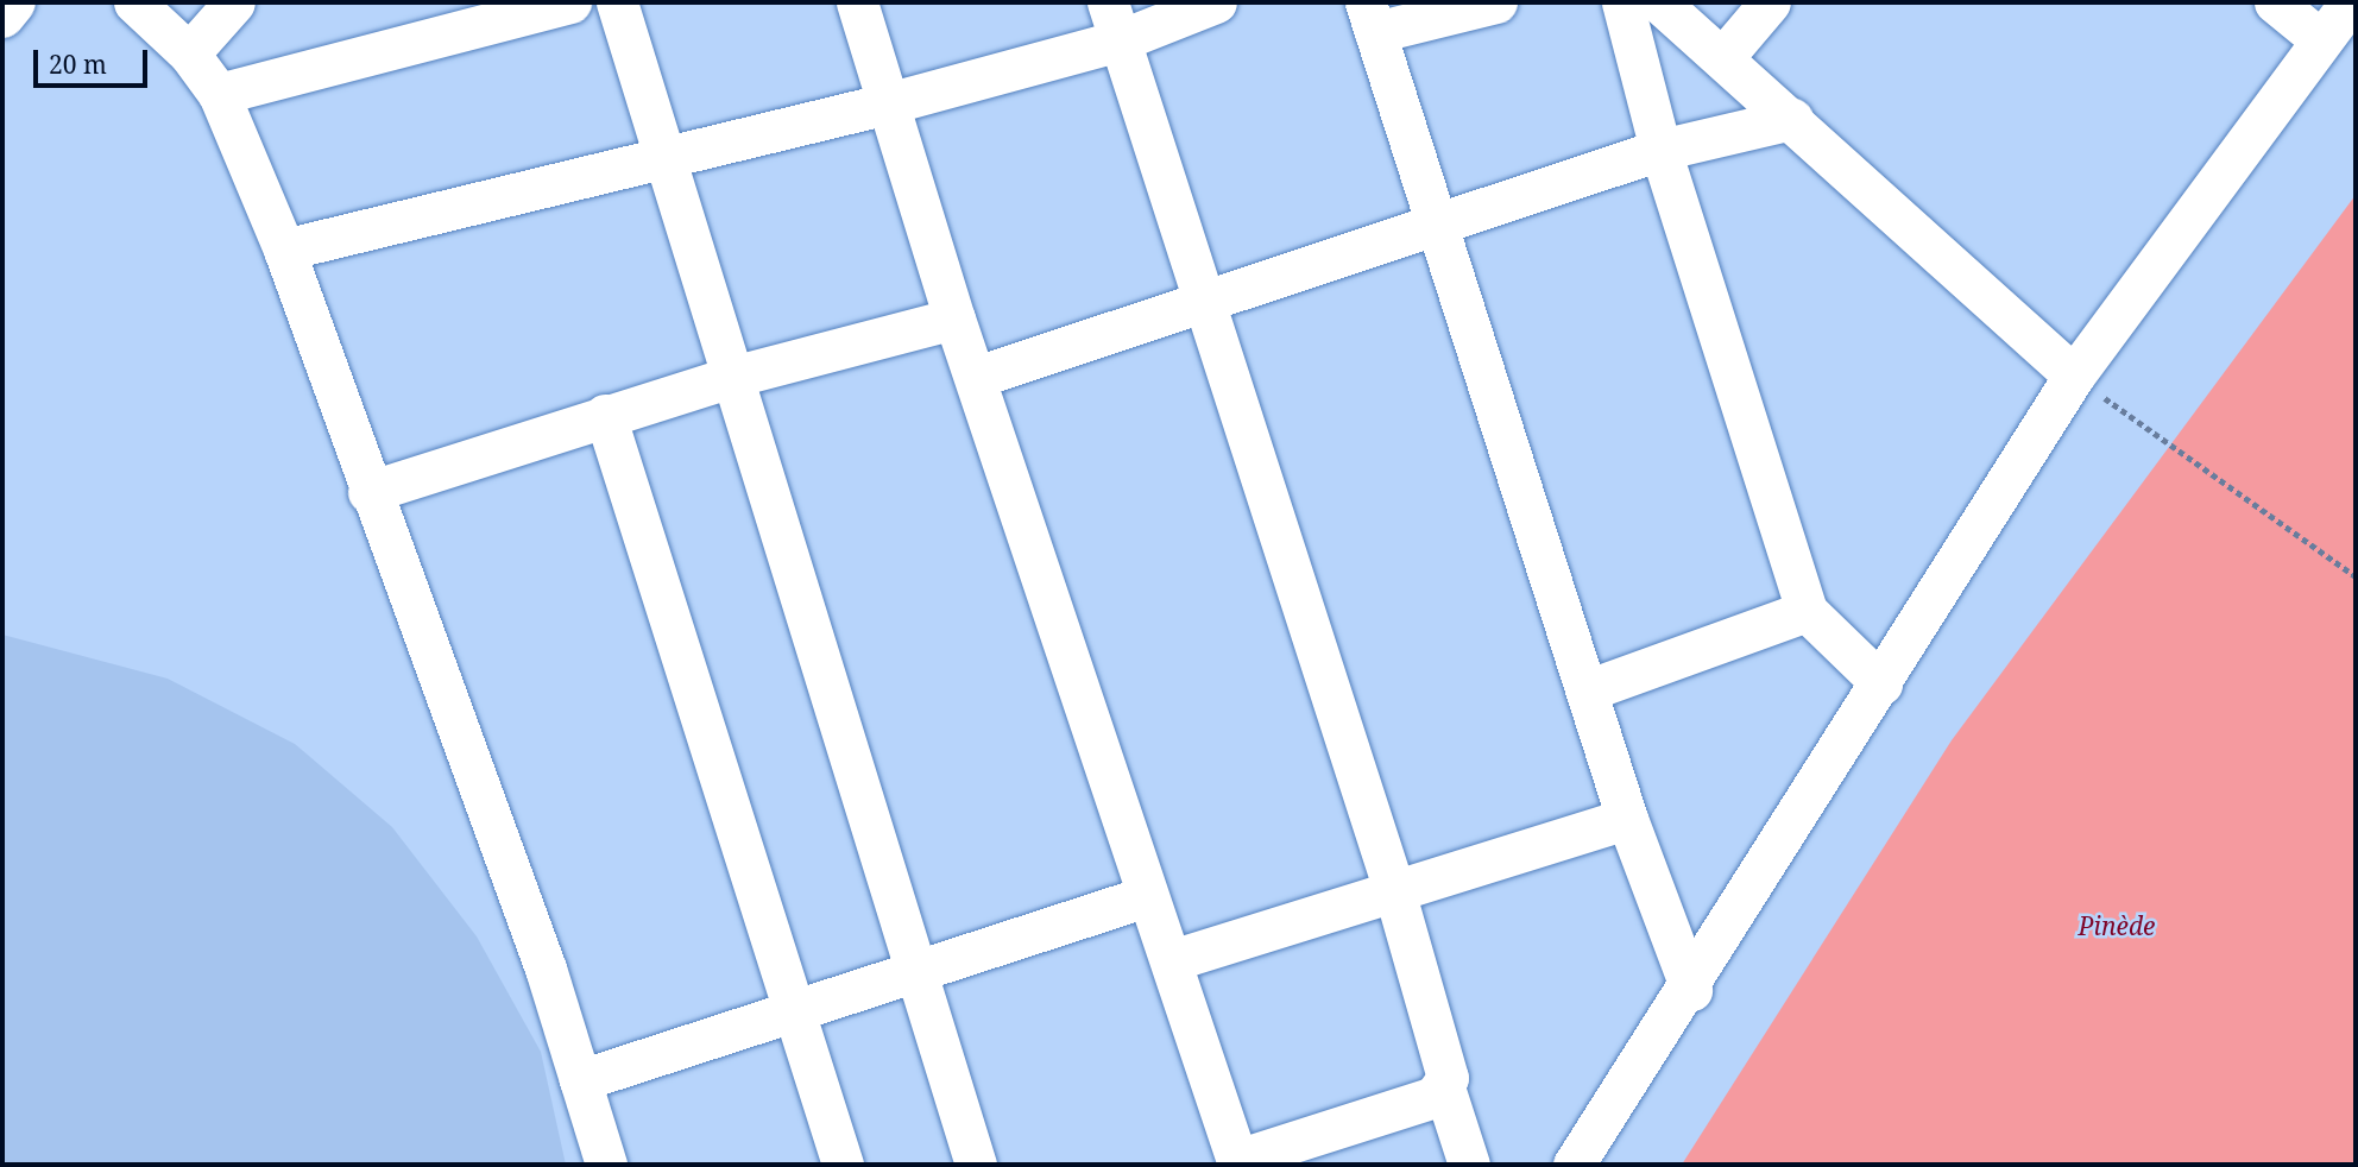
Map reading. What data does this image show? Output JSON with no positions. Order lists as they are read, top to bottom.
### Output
{
  "parks": ["Pinède"],
  "scale_bar": "20 m"
}
